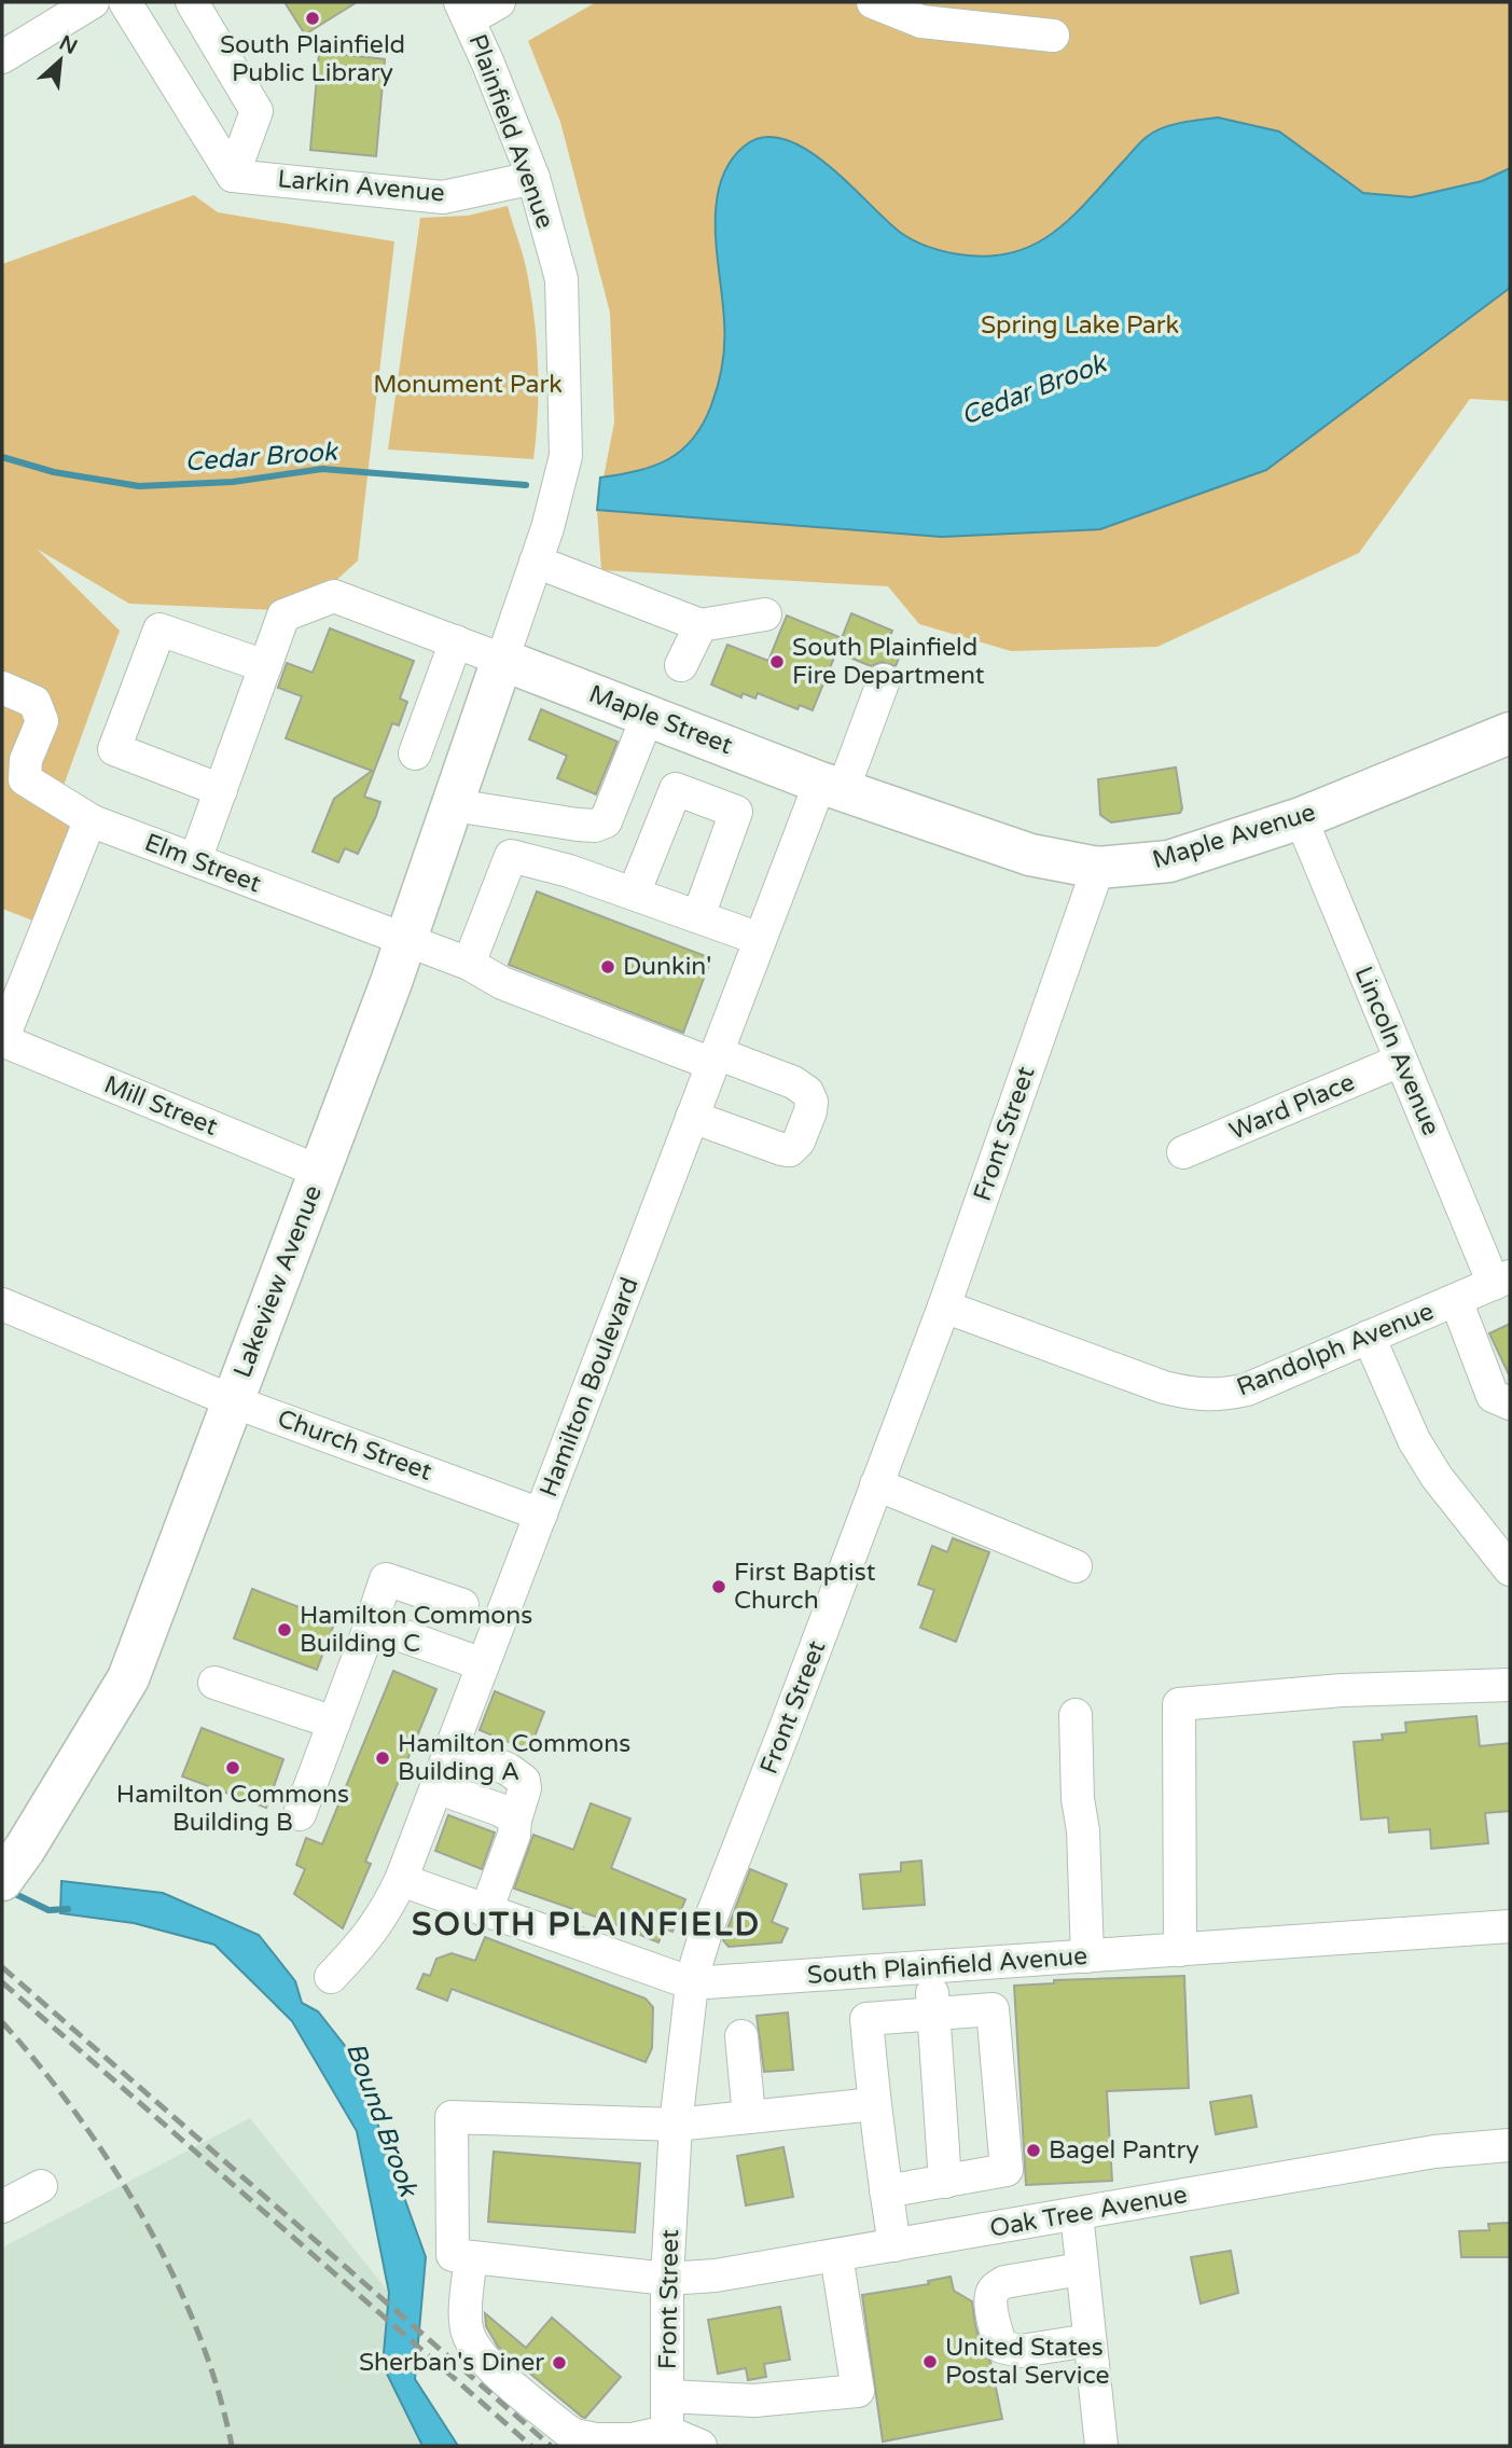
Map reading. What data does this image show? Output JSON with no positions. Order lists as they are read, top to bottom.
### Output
{
  "streets": {
    "main road": ["Maple Street", "Maple Avenue", "Lakeview Avenue"],
    "street": [
      "Plainfield Avenue",
      "Larkin Avenue",
      "Elm Street",
      "Lincoln Avenue",
      "Mill Street",
      "Ward Place",
      "Front Street",
      "Randolph Avenue",
      "Hamilton Boulevard",
      "Church Street",
      "South Plainfield Avenue",
      "Oak Tree Avenue"
    ]
  },
  "crossings": [
    ["Plainfield Avenue", "Larkin Avenue"],
    ["Plainfield Avenue", "Maple Street"],
    ["Plainfield Avenue", "Lakeview Avenue"],
    ["Maple Street", "Maple Avenue"],
    ["Maple Street", "Lakeview Avenue"],
    ["Maple Street", "Hamilton Boulevard"],
    ["Maple Avenue", "Lincoln Avenue"],
    ["Maple Avenue", "Front Street"],
    ["Maple Avenue", "Hamilton Boulevard"],
    ["Elm Street", "Lakeview Avenue"],
    ["Elm Street", "Hamilton Boulevard"],
    ["Lincoln Avenue", "Ward Place"],
    ["Lincoln Avenue", "Randolph Avenue"],
    ["Mill Street", "Lakeview Avenue"],
    ["Front Street", "Randolph Avenue"],
    ["Front Street", "South Plainfield Avenue"],
    ["Front Street", "Oak Tree Avenue"],
    ["Lakeview Avenue", "Church Street"],
    ["Hamilton Boulevard", "Church Street"],
    ["Hamilton Boulevard", "South Plainfield Avenue"]
  ],
  "districts": ["SOUTH PLAINFIELD"],
  "water": ["Cedar Brook", "Bound Brook"],
  "parks": ["Spring Lake Park", "Monument Park"],
  "places": [
    "South Plainfield Public Library",
    "South Plainfield Fire Department",
    "Dunkin'",
    "First Baptist Church",
    "Hamilton Commons Building C",
    "Hamilton Commons Building A",
    "Hamilton Commons Building B",
    "Bagel Pantry",
    "United States Postal Service",
    "Sherban's Diner"
  ],
  "north": "top right"
}
